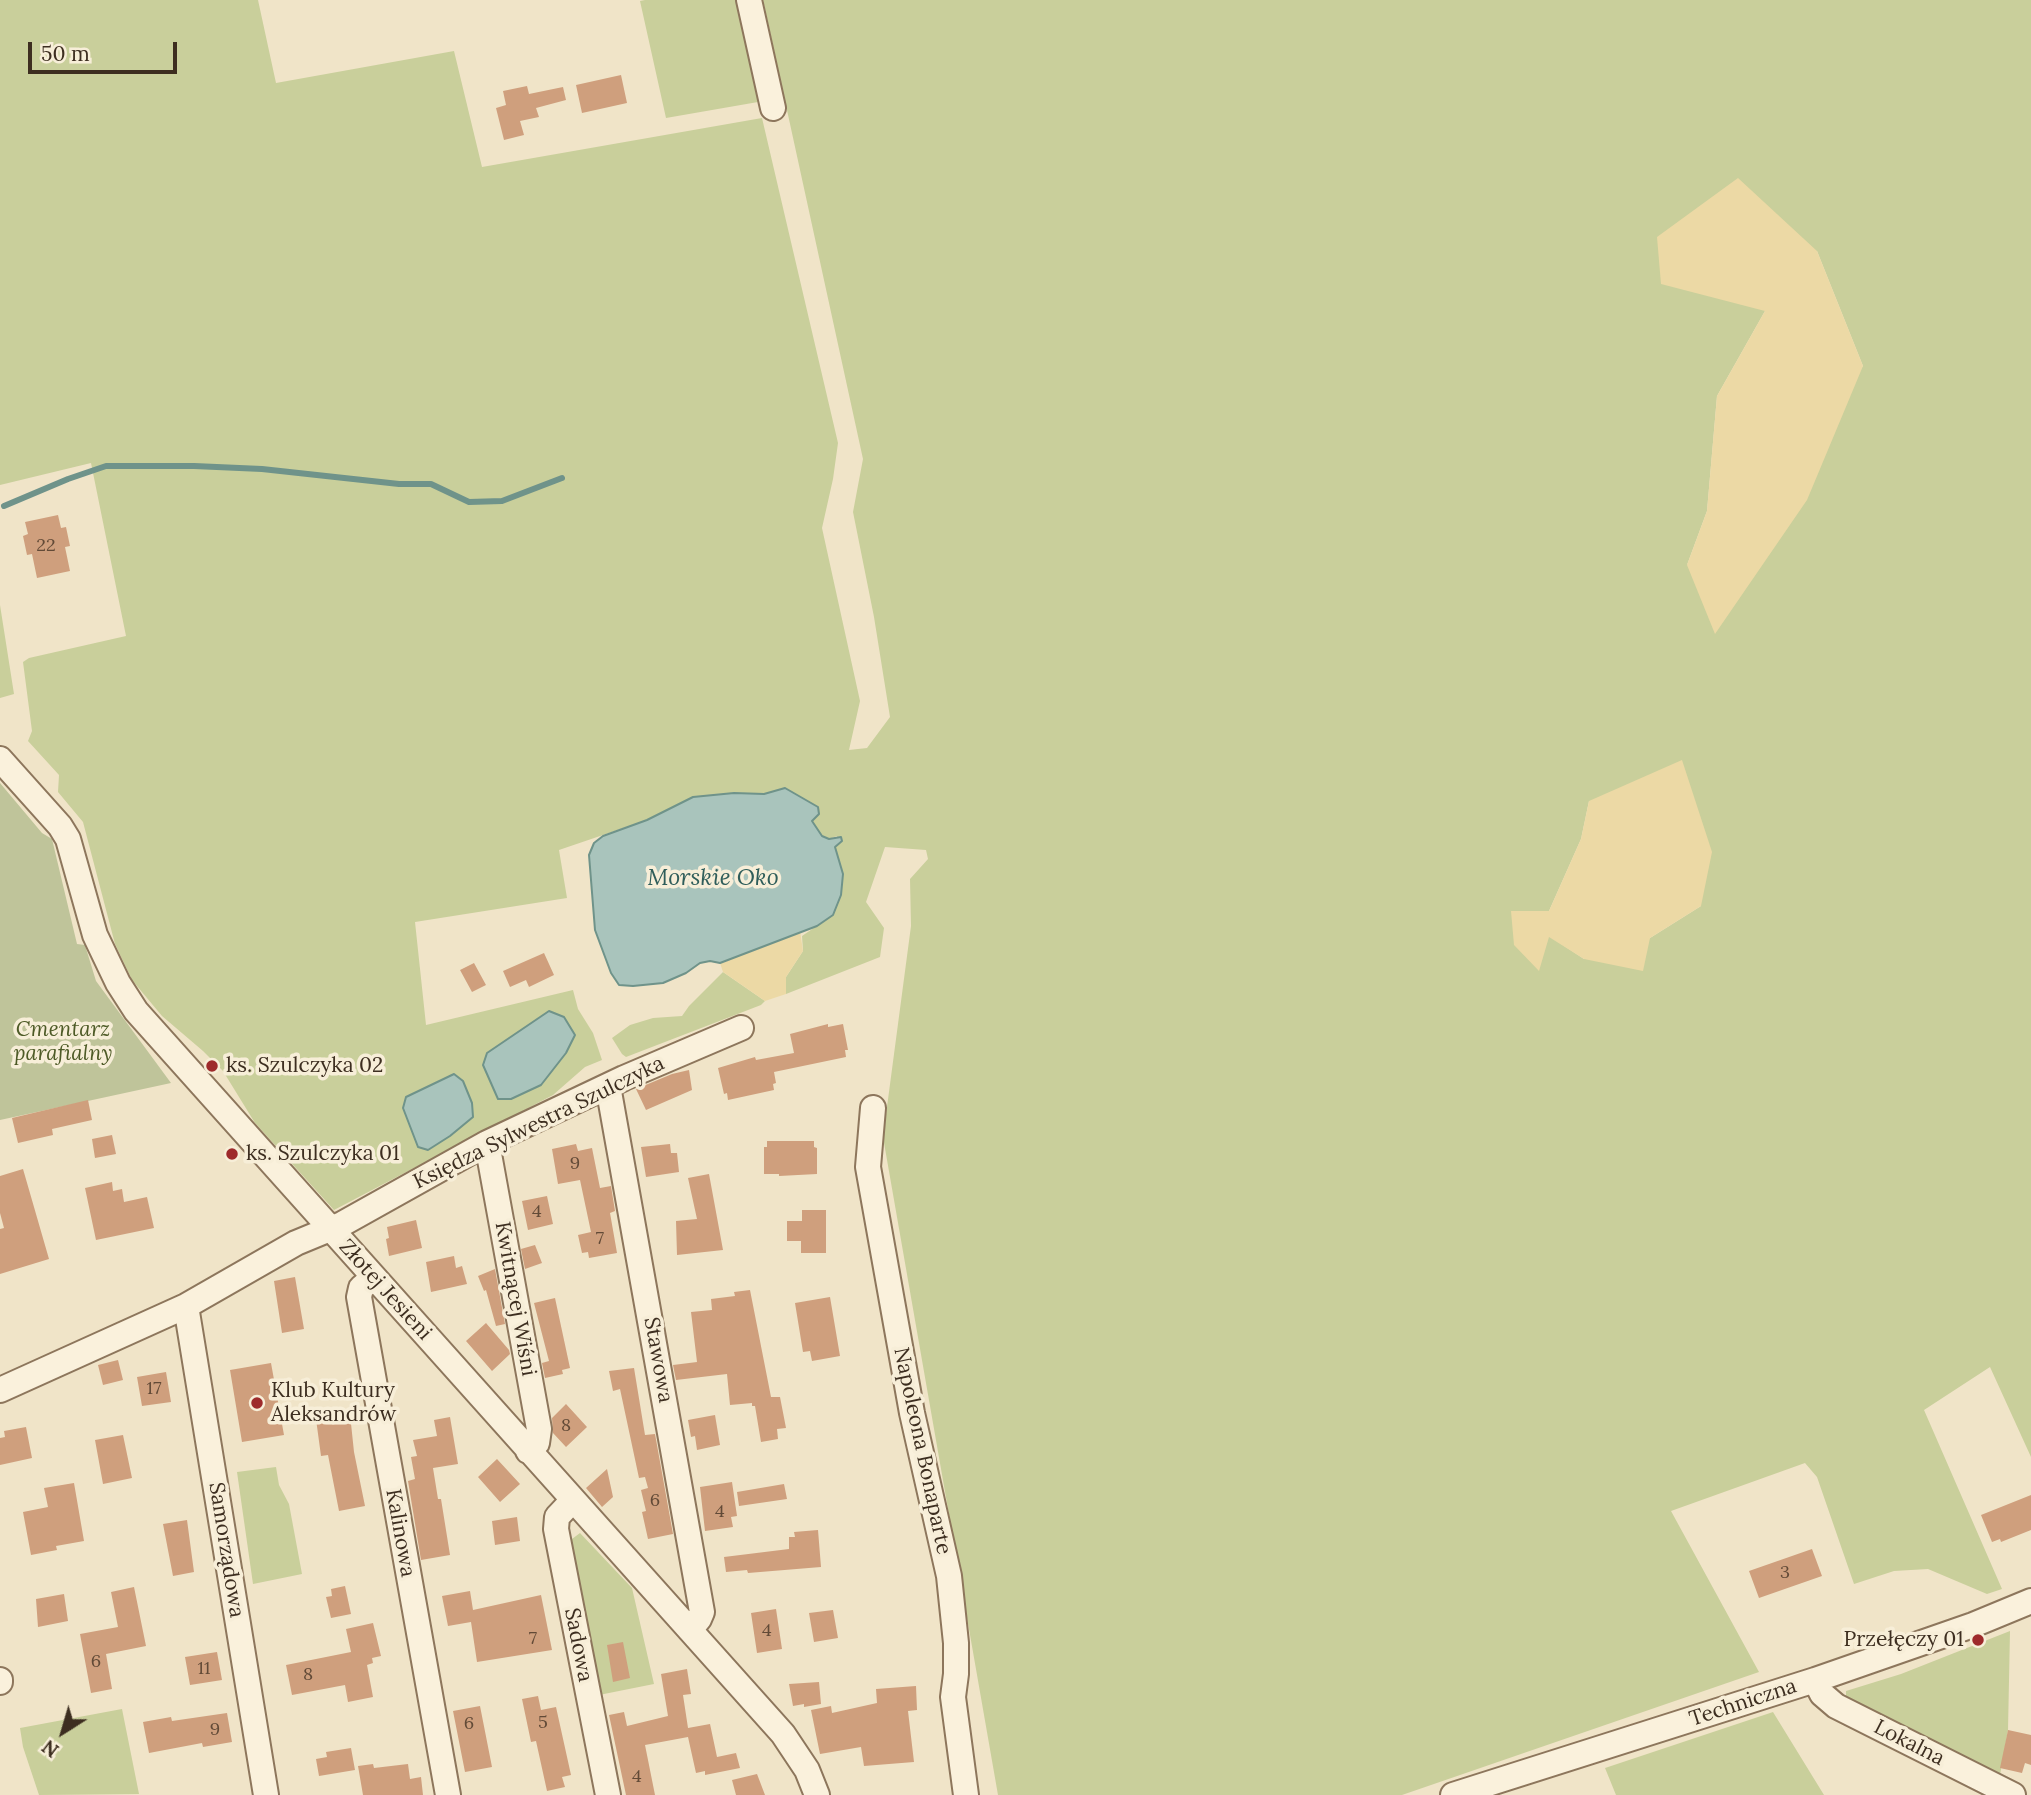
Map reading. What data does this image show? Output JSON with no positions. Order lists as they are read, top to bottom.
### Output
{
  "streets": {
    "street": [
      "Księdza Sylwestra Szulczyka",
      "Złotej Jesieni",
      "Kwitnącej Wiśni",
      "Stawowa",
      "Napoleona Bonaparte",
      "Kalinowa",
      "Samorządowa",
      "Sadowa",
      "Techniczna",
      "Lokalna"
    ]
  },
  "crossings": [
    ["Księdza Sylwestra Szulczyka", "Złotej Jesieni"],
    ["Księdza Sylwestra Szulczyka", "Kwitnącej Wiśni"],
    ["Księdza Sylwestra Szulczyka", "Stawowa"],
    ["Księdza Sylwestra Szulczyka", "Samorządowa"],
    ["Złotej Jesieni", "Kwitnącej Wiśni"],
    ["Złotej Jesieni", "Stawowa"],
    ["Złotej Jesieni", "Kalinowa"],
    ["Złotej Jesieni", "Sadowa"],
    ["Techniczna", "Lokalna"]
  ],
  "water": ["Morskie Oko"],
  "parks": ["Cmentarz parafialny"],
  "places": [
    "ks. Szulczyka 02",
    "ks. Szulczyka 01",
    "Klub Kultury Aleksandrów",
    "Przełęczy 01"
  ],
  "house_numbers": [
    "22",
    "9",
    "4",
    "7",
    "17",
    "8",
    "6",
    "4",
    "3",
    "4",
    "7",
    "6",
    "11",
    "8",
    "5",
    "6",
    "9",
    "4"
  ],
  "scale_bar": "50 m",
  "north": "bottom left"
}
